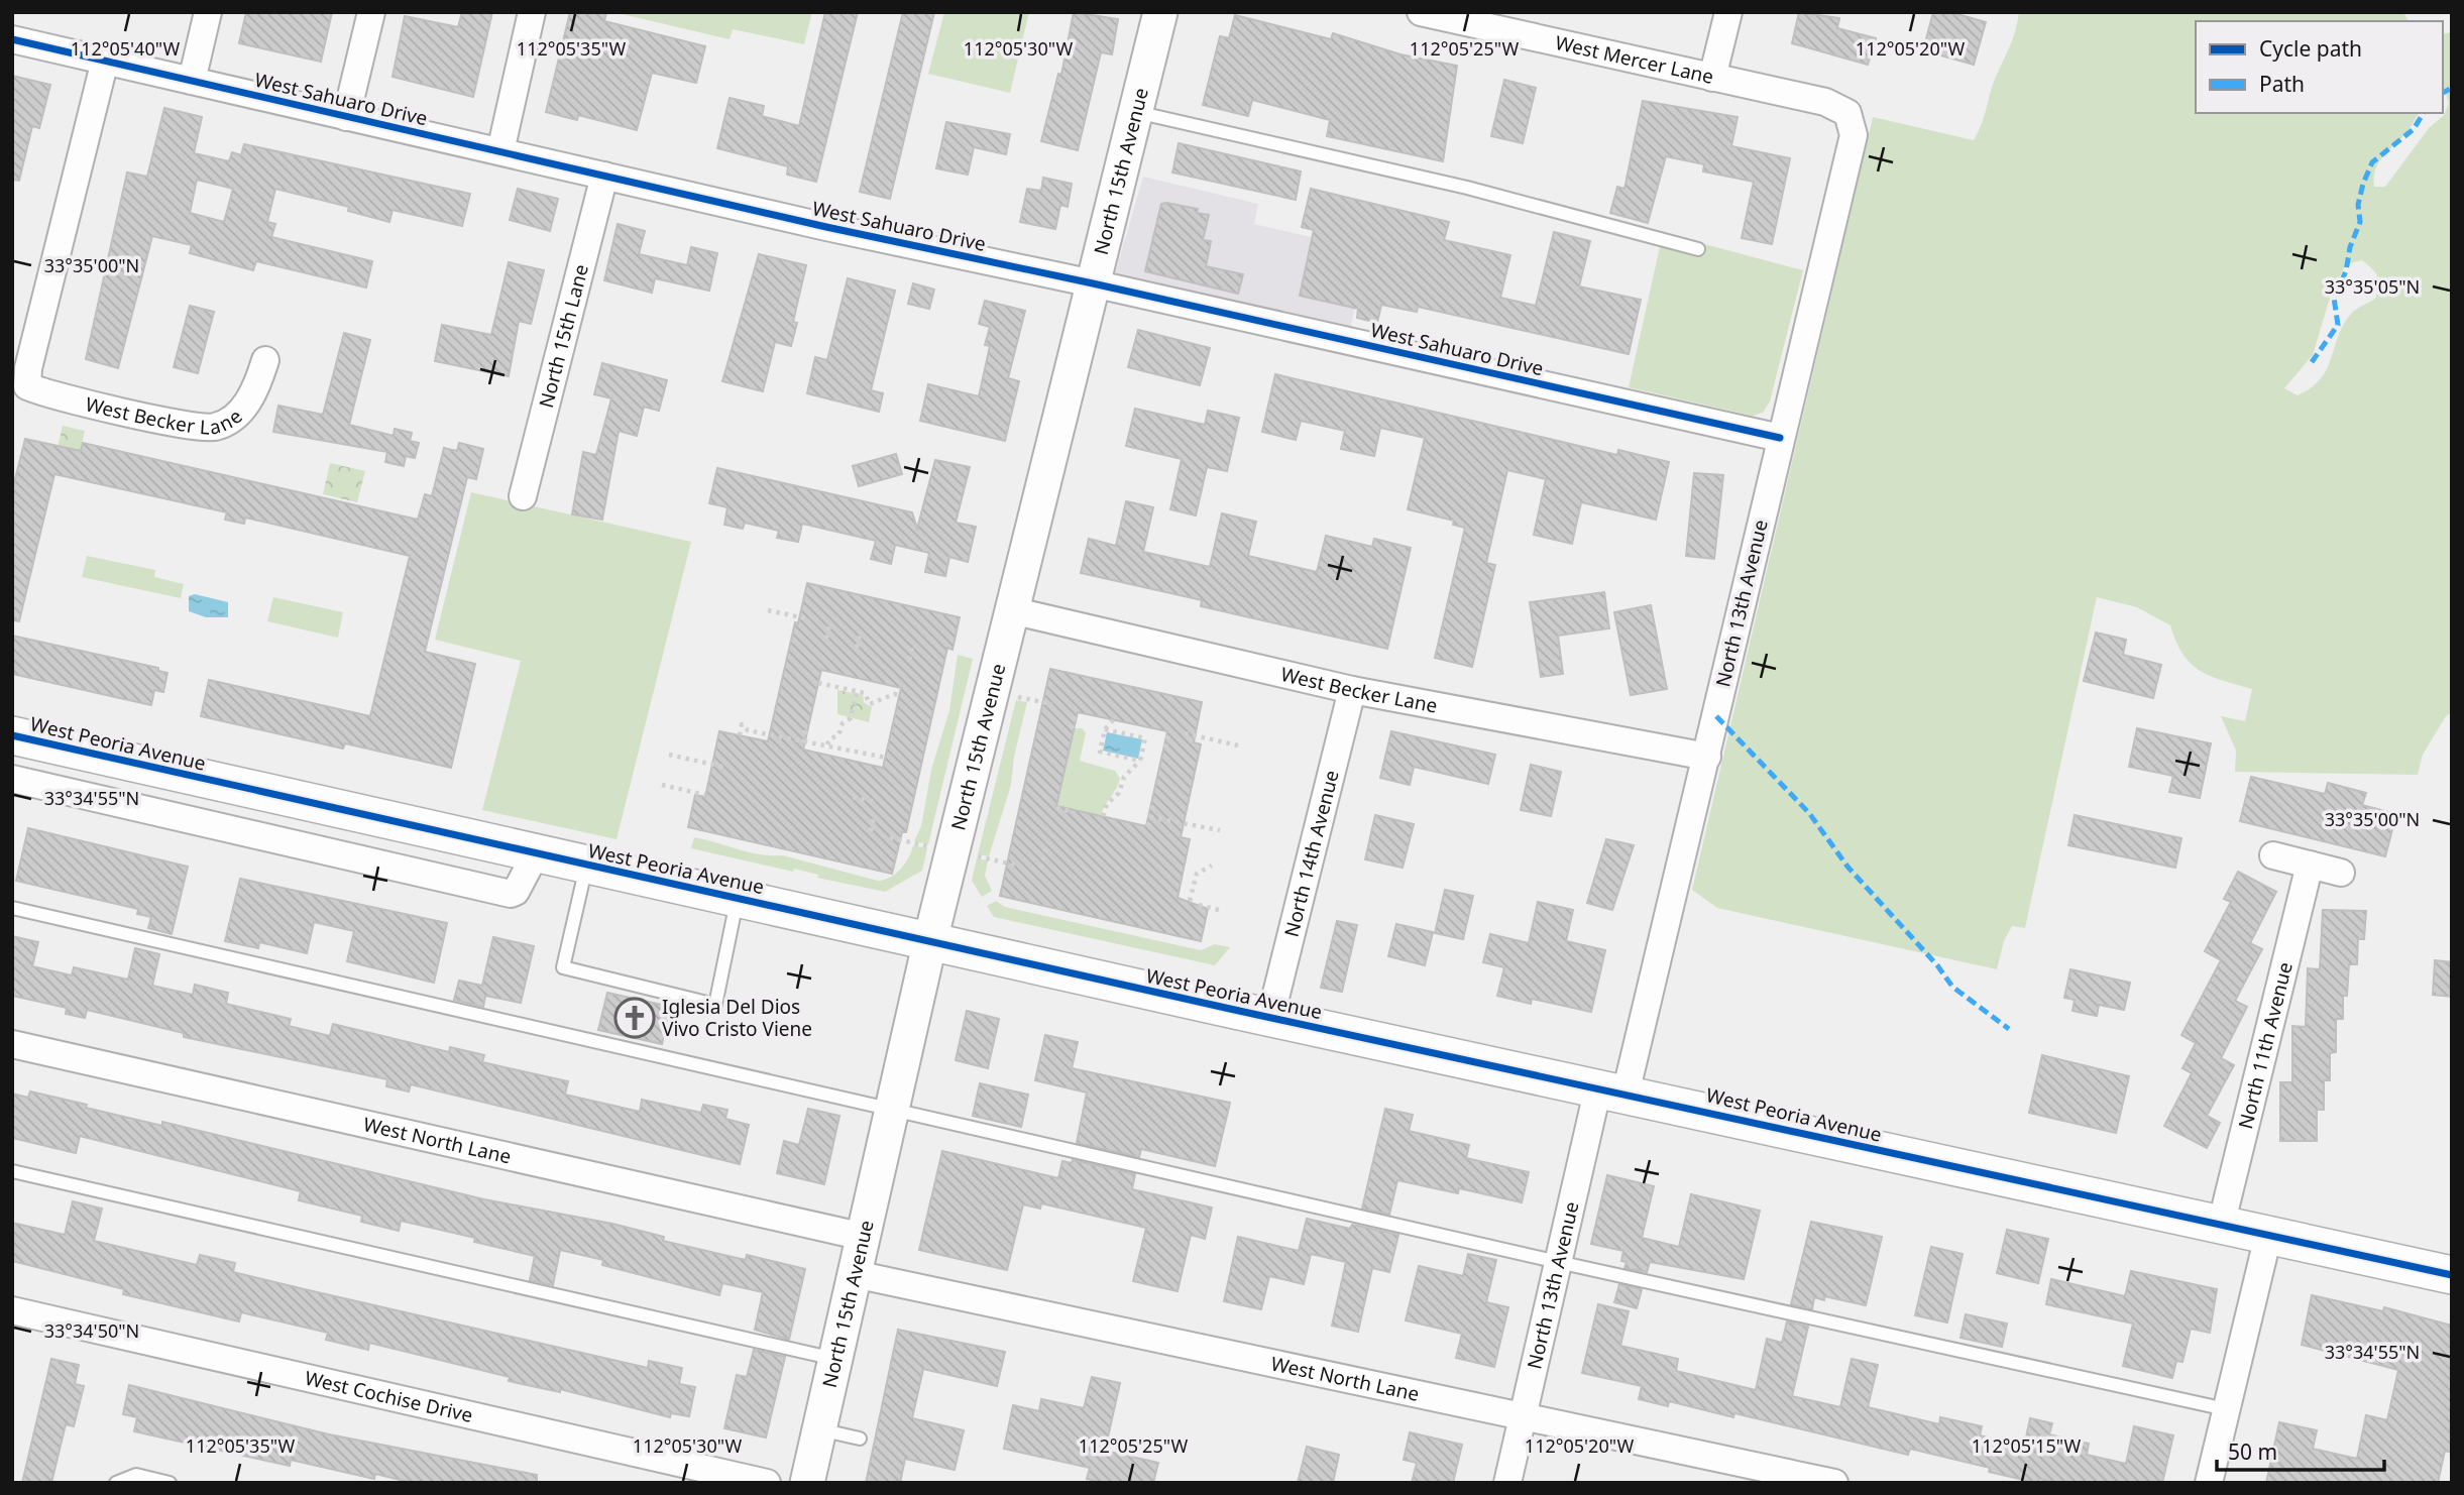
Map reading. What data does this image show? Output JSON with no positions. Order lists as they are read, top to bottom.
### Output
{
  "streets": {
    "main road": ["West Peoria Avenue"],
    "street": [
      "West Mercer Lane",
      "West Sahuaro Drive",
      "North 15th Avenue",
      "North 15th Lane",
      "West Becker Lane",
      "North 13th Avenue",
      "North 14th Avenue",
      "North 11th Avenue",
      "West North Lane",
      "West Cochise Drive"
    ]
  },
  "crossings": [
    ["West Mercer Lane", "North 13th Avenue"],
    ["West Sahuaro Drive", "North 15th Avenue"],
    ["West Sahuaro Drive", "North 15th Lane"],
    ["West Sahuaro Drive", "West Becker Lane"],
    ["West Sahuaro Drive", "North 13th Avenue"],
    ["North 15th Avenue", "West Becker Lane"],
    ["North 15th Avenue", "West Peoria Avenue"],
    ["North 15th Avenue", "West North Lane"],
    ["West Becker Lane", "North 13th Avenue"],
    ["West Becker Lane", "North 14th Avenue"],
    ["North 13th Avenue", "West Peoria Avenue"],
    ["North 13th Avenue", "West North Lane"],
    ["West Peoria Avenue", "North 14th Avenue"],
    ["West Peoria Avenue", "North 11th Avenue"]
  ],
  "places": {
    "church": ["Iglesia Del Dios Vivo Cristo Viene"]
  },
  "legend": ["Cycle path", "Path"],
  "scale_bar": "50 m",
  "coordinates": [
    "112°05'40\"W",
    "112°05'35\"W",
    "112°05'30\"W",
    "112°05'25\"W",
    "112°05'20\"W",
    "33°35'00\"N",
    "33°35'05\"N",
    "33°34'55\"N",
    "33°34'50\"N",
    "112°05'15\"W"
  ]
}
